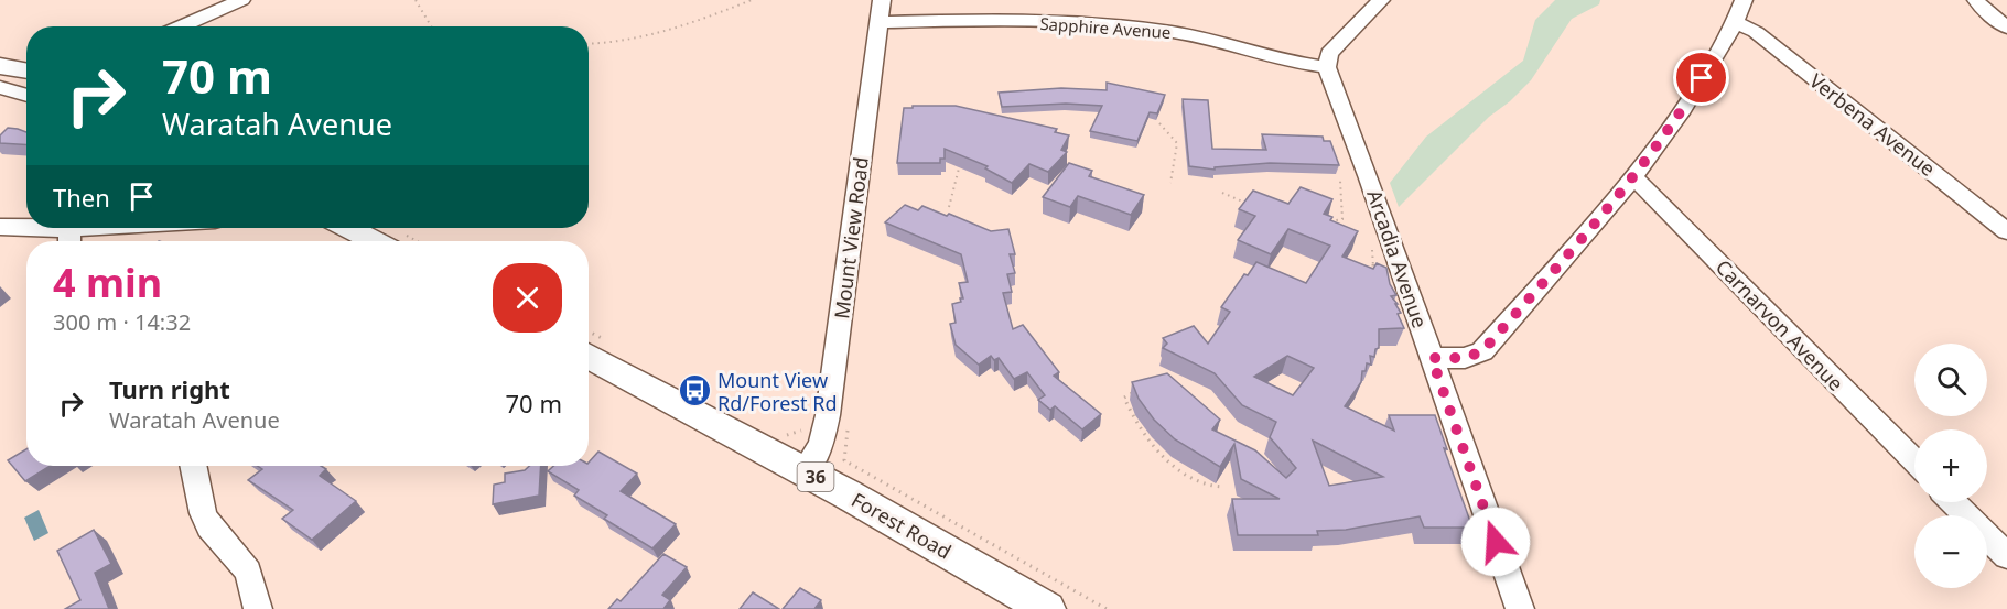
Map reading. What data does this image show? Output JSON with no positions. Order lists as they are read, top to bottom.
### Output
{
  "streets": {
    "main road": ["36", "Forest Road"],
    "street": [
      "Sapphire Avenue",
      "Verbena Avenue",
      "Mount View Road",
      "Arcadia Avenue",
      "Carnarvon Avenue"
    ]
  },
  "crossings": [
    ["Sapphire Avenue", "Mount View Road"],
    ["Sapphire Avenue", "Arcadia Avenue"],
    ["Mount View Road", "Forest Road"]
  ],
  "places": {
    "bus stop": ["Mount View Rd/Forest Rd"]
  },
  "page": {
    "turn": ["70 m", "Waratah Avenue"],
    "then": "Then",
    "heading": ["4 min", "300 m · 14:32"],
    "map_buttons": ["+", "−"],
    "list": [
      {
        "name": "Turn right",
        "note": "Waratah Avenue",
        "value": "70 m"
      }
    ]
  }
}
